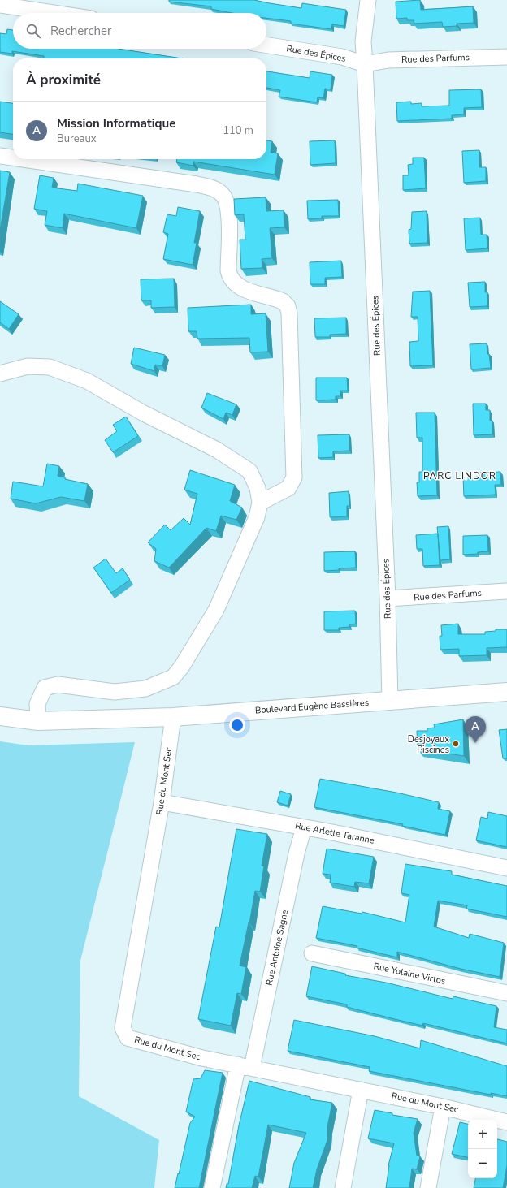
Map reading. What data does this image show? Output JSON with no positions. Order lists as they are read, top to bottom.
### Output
{
  "streets": {
    "street": [
      "Rue des Épices",
      "Rue des Parfums",
      "Boulevard Eugène Bassières",
      "Rue du Mont Sec",
      "Rue Arlette Taranne",
      "Rue Antoine Sagne",
      "Rue Yolaine Virtos"
    ]
  },
  "crossings": [
    ["Rue des Épices", "Rue des Parfums"],
    ["Rue des Épices", "Boulevard Eugène Bassières"],
    ["Boulevard Eugène Bassières", "Rue du Mont Sec"],
    ["Rue du Mont Sec", "Rue Arlette Taranne"],
    ["Rue du Mont Sec", "Rue Antoine Sagne"],
    ["Rue Arlette Taranne", "Rue Antoine Sagne"]
  ],
  "districts": ["PARC LINDOR"],
  "places": ["Desjoyaux Piscines"],
  "page": {
    "search": "Rechercher",
    "heading": "À proximité",
    "list": [
      {
        "mark": "A",
        "name": "Mission Informatique",
        "note": "Bureaux",
        "value": "110 m"
      }
    ],
    "pins": "A",
    "map_buttons": ["+", "−"]
  }
}
